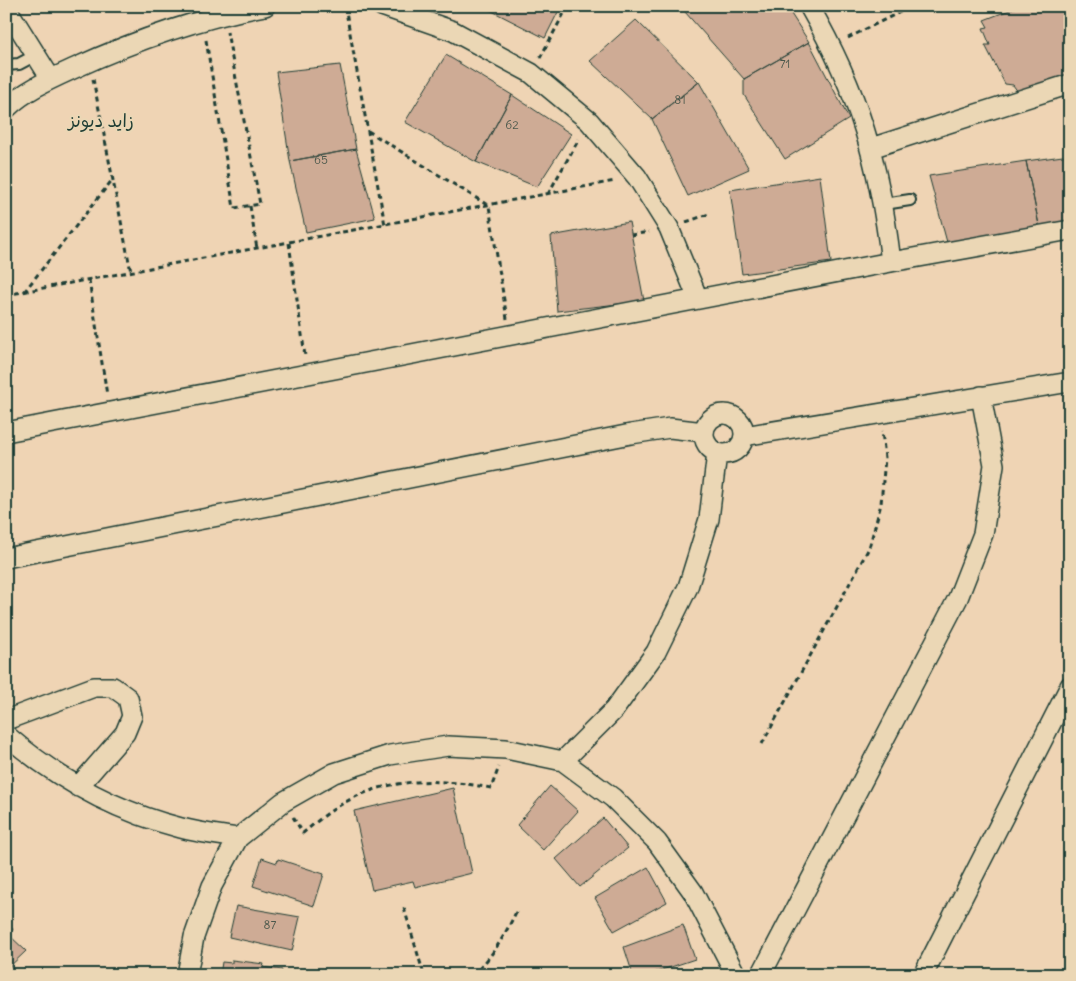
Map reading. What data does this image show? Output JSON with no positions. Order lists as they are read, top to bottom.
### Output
{
  "districts": ["زايد ديونز"],
  "house_numbers": [
    "71",
    "81",
    "62",
    "65",
    "87"
  ]
}
